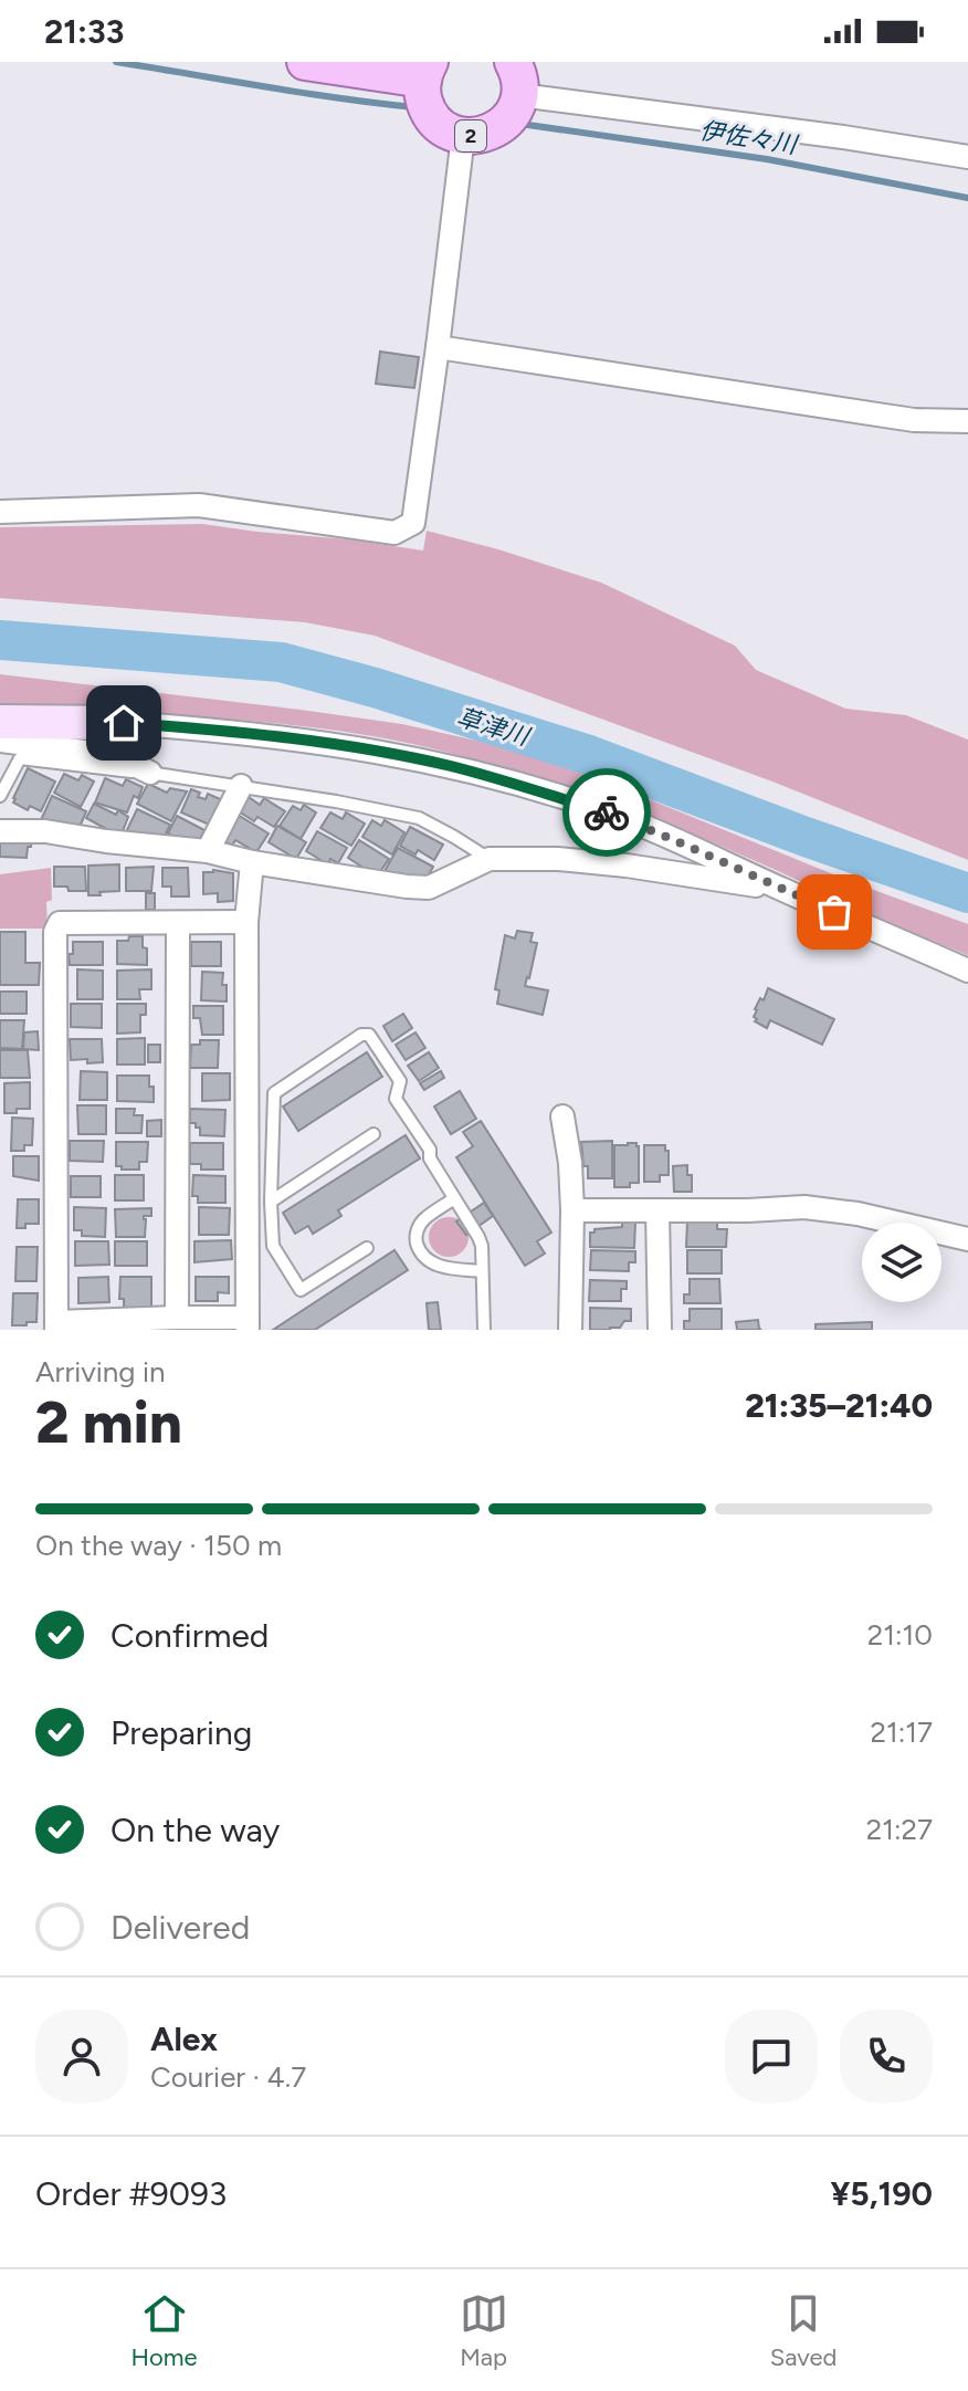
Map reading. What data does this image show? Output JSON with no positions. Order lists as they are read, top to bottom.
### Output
{
  "streets": {
    "main road": ["2"]
  },
  "water": ["伊佐々川", "草津川"],
  "page": {
    "status": "21:33",
    "heading": ["2 min", "Arriving in", "21:35–21:40"],
    "panel": [
      "Alex",
      "Courier · 4.7",
      "Order #9093",
      "¥5,190"
    ],
    "bar": "On the way · 150 m",
    "list": [
      ["Confirmed", "21:10"],
      ["Preparing", "21:17"],
      ["On the way", "21:27"],
      "Delivered"
    ],
    "tabs": ["Home", "Map", "Saved"]
  }
}
